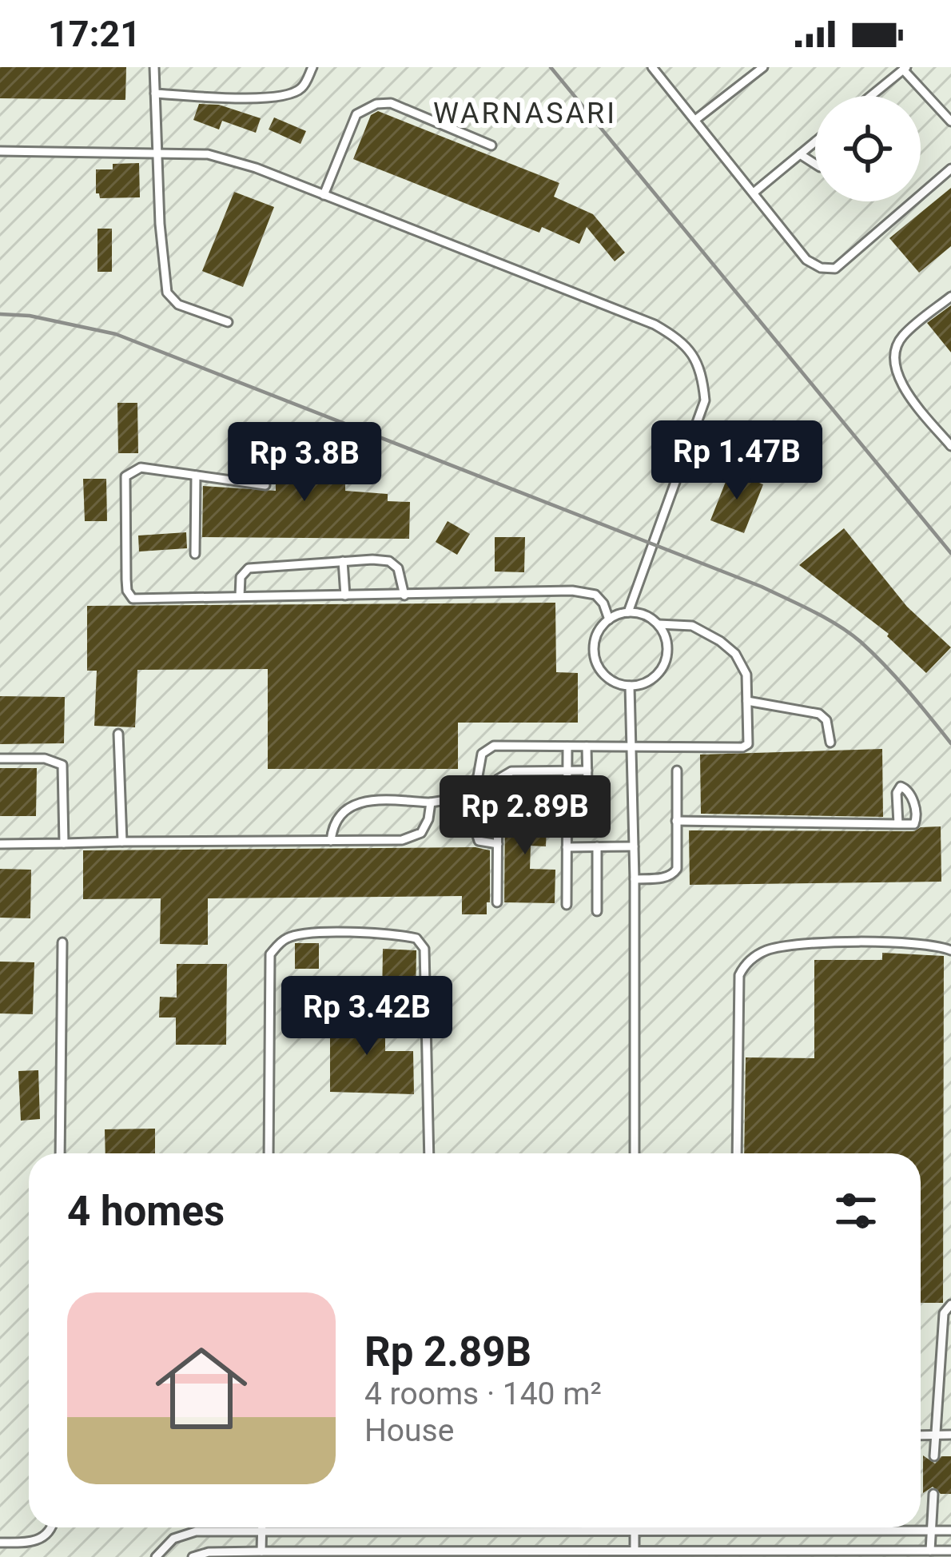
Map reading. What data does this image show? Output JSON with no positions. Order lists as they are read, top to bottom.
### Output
{
  "districts": ["WARNASARI"],
  "page": {
    "status": "17:21",
    "price": [
      "Rp 1.47B",
      "Rp 3.8B",
      "Rp 2.89B",
      "Rp 3.42B"
    ],
    "heading": "4 homes",
    "list": [
      {
        "name": "Rp 2.89B",
        "note": "4 rooms · 140 m² · House"
      }
    ]
  }
}
